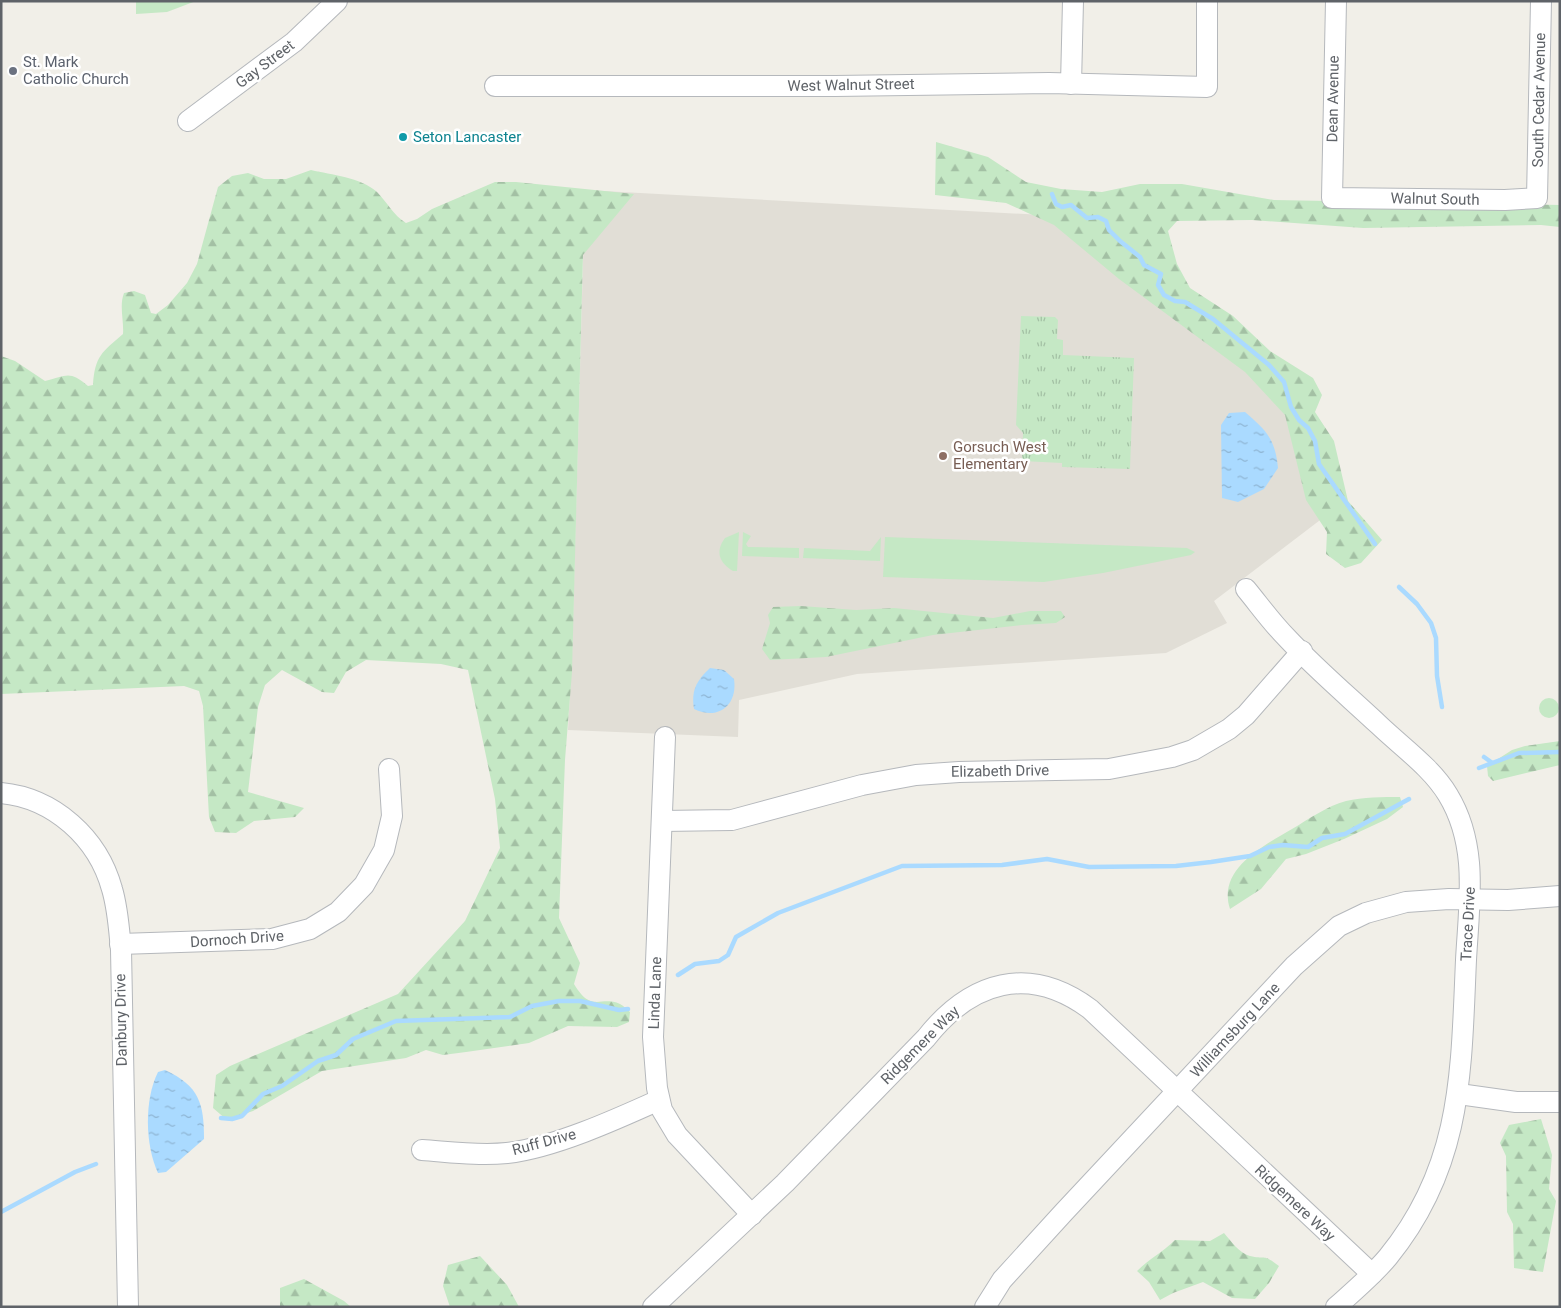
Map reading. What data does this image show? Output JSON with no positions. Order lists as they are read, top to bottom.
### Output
{
  "streets": {
    "street": [
      "Gay Street",
      "West Walnut Street",
      "Dean Avenue",
      "South Cedar Avenue",
      "Walnut South",
      "Elizabeth Drive",
      "Trace Drive",
      "Dornoch Drive",
      "Linda Lane",
      "Danbury Drive",
      "Williamsburg Lane",
      "Ridgemere Way",
      "Ruff Drive"
    ]
  },
  "crossings": [
    ["Dean Avenue", "Walnut South"],
    ["South Cedar Avenue", "Walnut South"],
    ["Elizabeth Drive", "Trace Drive"],
    ["Elizabeth Drive", "Linda Lane"],
    ["Trace Drive", "Williamsburg Lane"],
    ["Trace Drive", "Ridgemere Way"],
    ["Dornoch Drive", "Danbury Drive"],
    ["Linda Lane", "Ridgemere Way"],
    ["Linda Lane", "Ruff Drive"],
    ["Williamsburg Lane", "Ridgemere Way"]
  ],
  "places": ["St. Mark Catholic Church", "Seton Lancaster", "Gorsuch West Elementary"]
}
